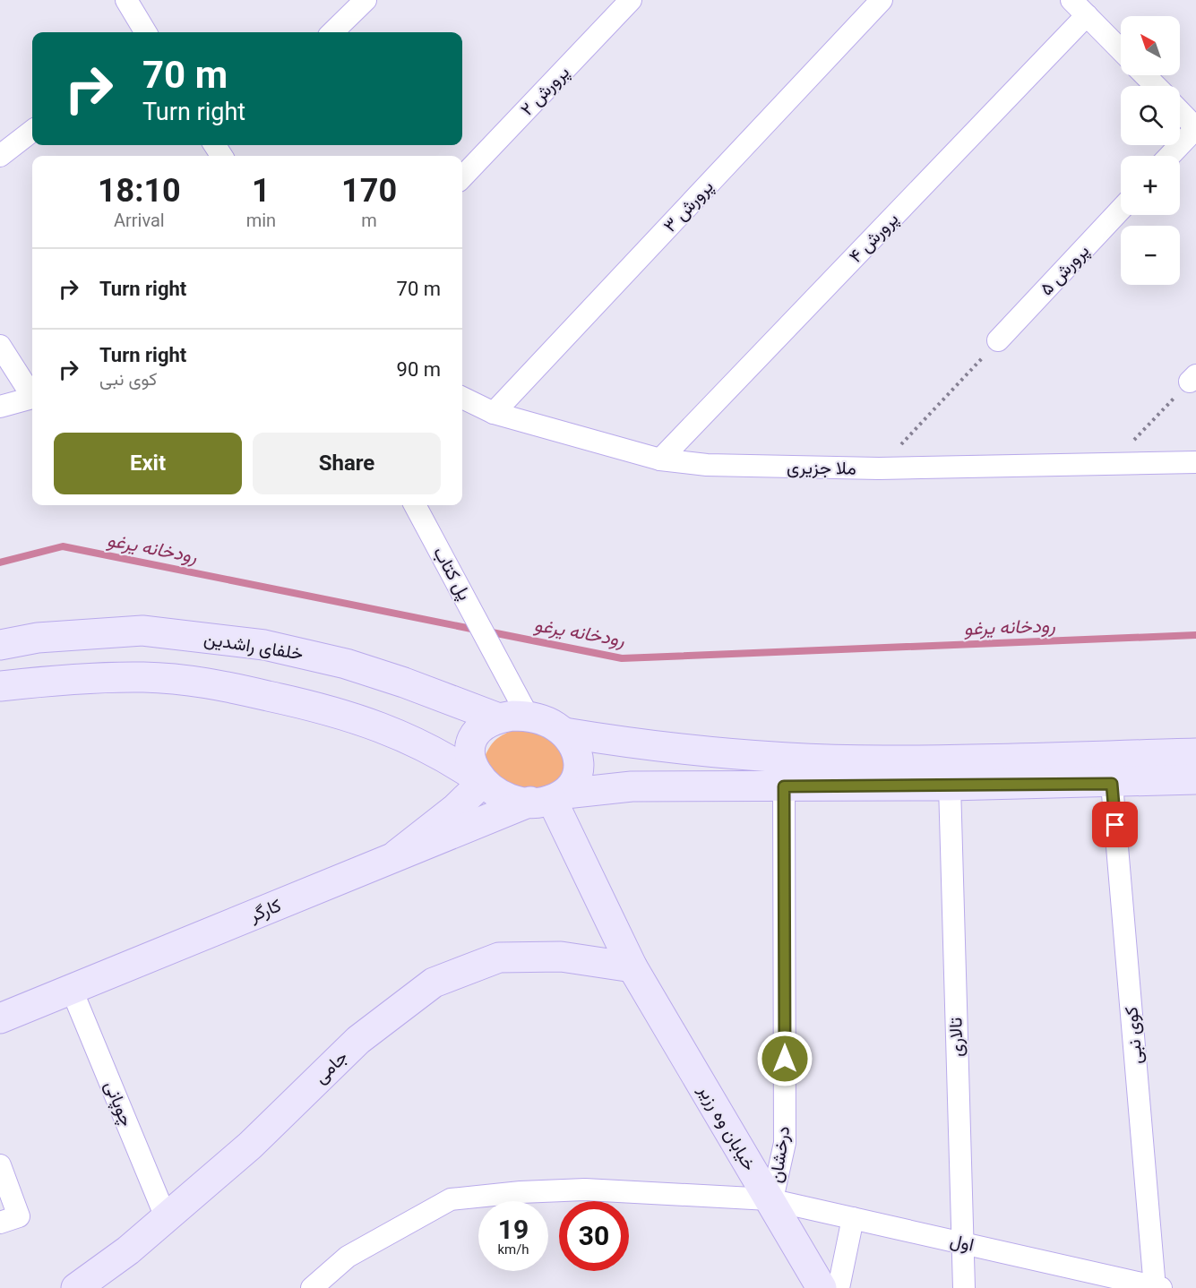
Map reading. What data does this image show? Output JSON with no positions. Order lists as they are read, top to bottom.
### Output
{
  "streets": {
    "main road": [
      "خلفای راشدین",
      "کارگر",
      "جامی",
      "خیابان وه رزیر"
    ],
    "street": [
      "پرورش ۲",
      "پرورش ۳",
      "پرورش ۴",
      "پرورش ۵",
      "ملا جزیری",
      "پل کتاب",
      "کوی نبی",
      "تالاری",
      "چوپانی",
      "درخشان",
      "اول"
    ]
  },
  "crossings": [
    ["پرورش ۳", "ملا جزیری"],
    ["پرورش ۴", "ملا جزیری"],
    ["پل کتاب", "خلفای راشدین"],
    ["پل کتاب", "کارگر"],
    ["پل کتاب", "خیابان وه رزیر"],
    ["خلفای راشدین", "کارگر"],
    ["خلفای راشدین", "خیابان وه رزیر"],
    ["کارگر", "چوپانی"],
    ["کارگر", "خیابان وه رزیر"],
    ["کوی نبی", "اول"],
    ["تالاری", "اول"],
    ["جامی", "چوپانی"],
    ["جامی", "خیابان وه رزیر"],
    ["خیابان وه رزیر", "درخشان"],
    ["خیابان وه رزیر", "اول"],
    ["درخشان", "اول"]
  ],
  "water": ["رودخانه یرغو"],
  "north": "top left",
  "page": {
    "map_buttons": ["+", "−"],
    "turn": ["70 m", "Turn right"],
    "eta": [
      "18:10",
      "Arrival",
      "1",
      "min",
      "170",
      "m"
    ],
    "list": [
      {
        "name": "Turn right",
        "value": "70 m"
      },
      {
        "name": "Turn right",
        "note": "کوی نبی",
        "value": "90 m"
      }
    ],
    "buttons": ["Exit", "Share"],
    "speed": "19 km/h",
    "limit": "30"
  }
}
